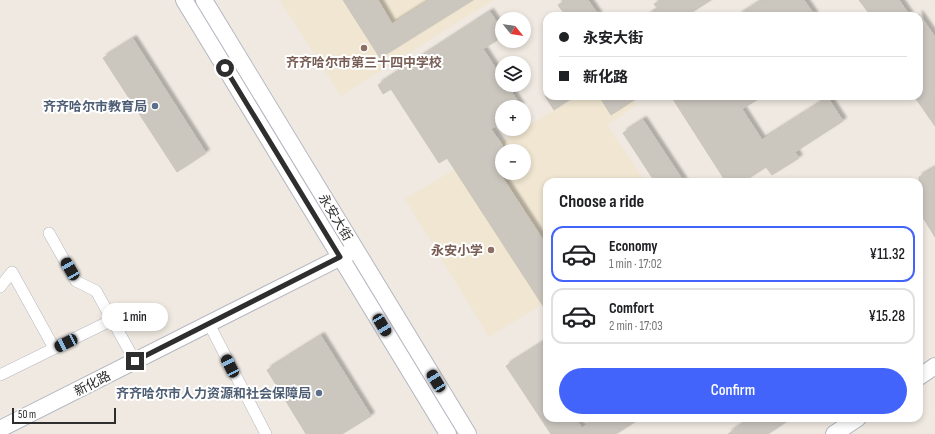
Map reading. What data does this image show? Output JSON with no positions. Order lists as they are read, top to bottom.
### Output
{
  "streets": {
    "main road": ["永安大街", "新化路"]
  },
  "crossings": [
    ["永安大街", "新化路"]
  ],
  "places": [
    "齐齐哈尔市第三十四中学校",
    "齐齐哈尔市教育局",
    "永安小学",
    "齐齐哈尔市人力资源和社会保障局"
  ],
  "scale_bar": "50 m",
  "north": "bottom right",
  "page": {
    "map_buttons": ["+", "−"],
    "banner": ["永安大街", "新化路"],
    "heading": "Choose a ride",
    "list": [
      {
        "name": "Economy",
        "note": "1 min · 17:02",
        "value": "¥11.32"
      },
      {
        "name": "Comfort",
        "note": "2 min · 17:03",
        "value": "¥15.28"
      }
    ],
    "bubble": "1 min",
    "buttons": "Confirm",
    "scale": "50 m"
  }
}
